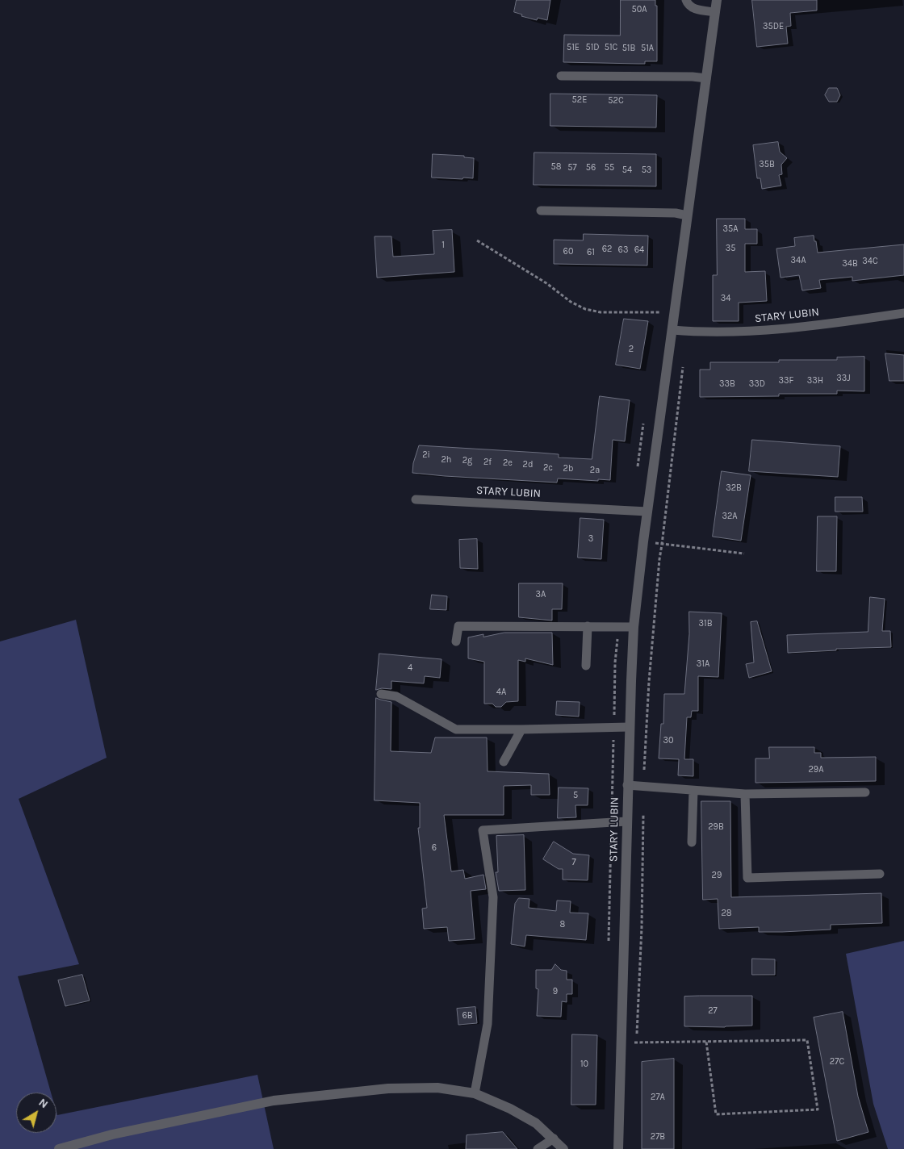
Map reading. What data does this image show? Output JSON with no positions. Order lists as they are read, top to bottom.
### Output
{
  "streets": {
    "street": ["STARY LUBIN"]
  },
  "house_numbers": [
    "50A",
    "35DE",
    "51E",
    "51D",
    "51C",
    "51B",
    "51A",
    "52E",
    "52C",
    "35B",
    "58",
    "57",
    "56",
    "55",
    "54",
    "53",
    "35A",
    "1",
    "35",
    "62",
    "63",
    "64",
    "60",
    "61",
    "34A",
    "34C",
    "34B",
    "34",
    "2",
    "33J",
    "33F",
    "33H",
    "33B",
    "33D",
    "2i",
    "2h",
    "2g",
    "2f",
    "2e",
    "2d",
    "2c",
    "2b",
    "2a",
    "32B",
    "32A",
    "3",
    "3A",
    "31B",
    "31A",
    "4",
    "4A",
    "30",
    "29A",
    "5",
    "29B",
    "6",
    "7",
    "29",
    "28",
    "8",
    "9",
    "27",
    "6B",
    "27C",
    "10",
    "27A",
    "27B"
  ],
  "north": "top right"
}
